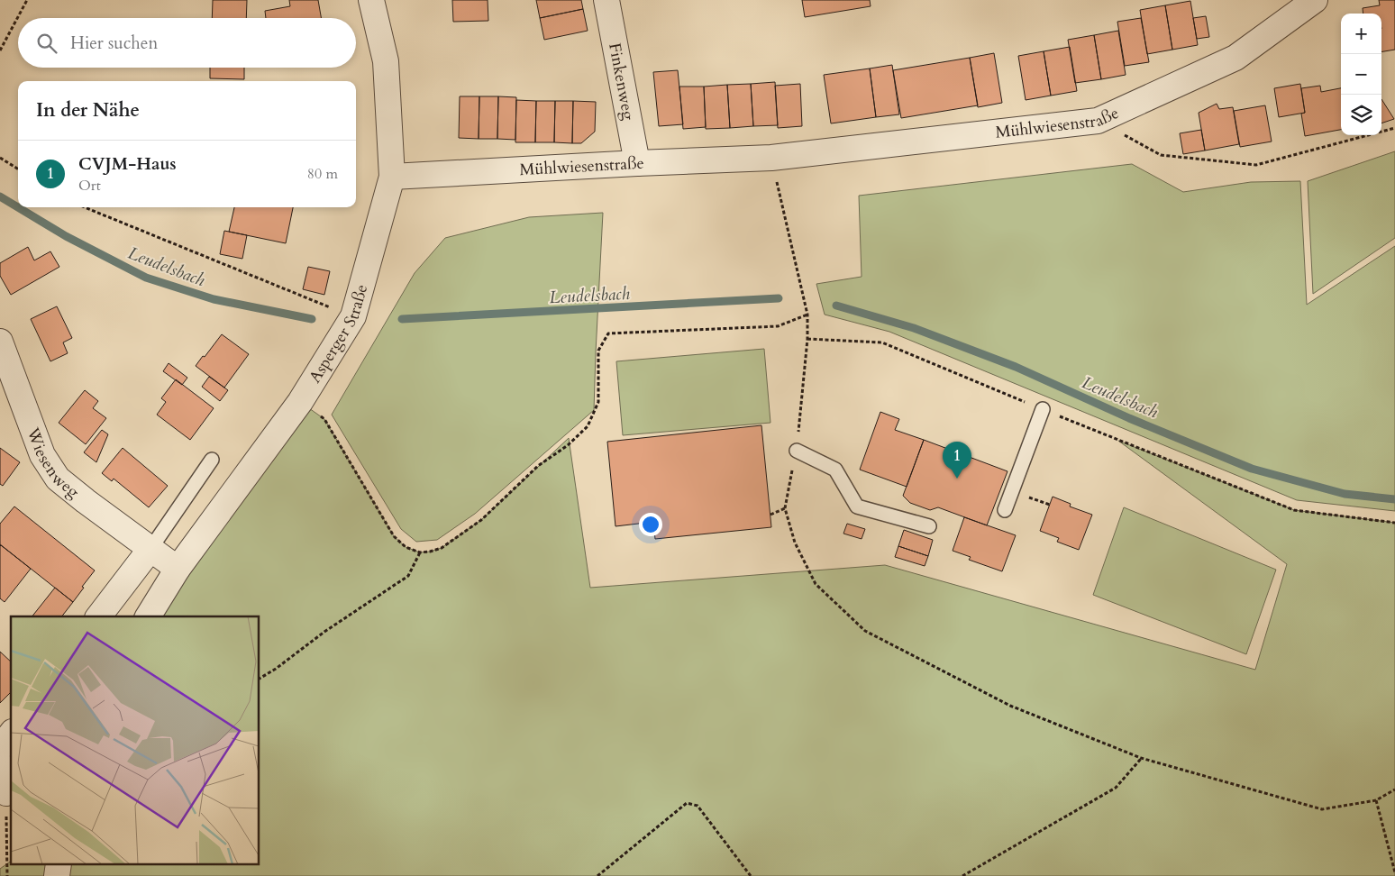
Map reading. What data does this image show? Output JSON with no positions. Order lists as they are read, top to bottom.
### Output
{
  "streets": {
    "street": [
      "Finkenweg",
      "Mühlwiesenstraße",
      "Asperger Straße",
      "Wiesenweg"
    ]
  },
  "crossings": [
    ["Finkenweg", "Mühlwiesenstraße"],
    ["Mühlwiesenstraße", "Asperger Straße"],
    ["Asperger Straße", "Wiesenweg"]
  ],
  "water": ["Leudelsbach"],
  "page": {
    "map_buttons": ["+", "−"],
    "search": "Hier suchen",
    "heading": "In der Nähe",
    "list": [
      {
        "mark": "1",
        "name": "CVJM-Haus",
        "note": "Ort",
        "value": "80 m"
      }
    ],
    "pins": "1"
  }
}
